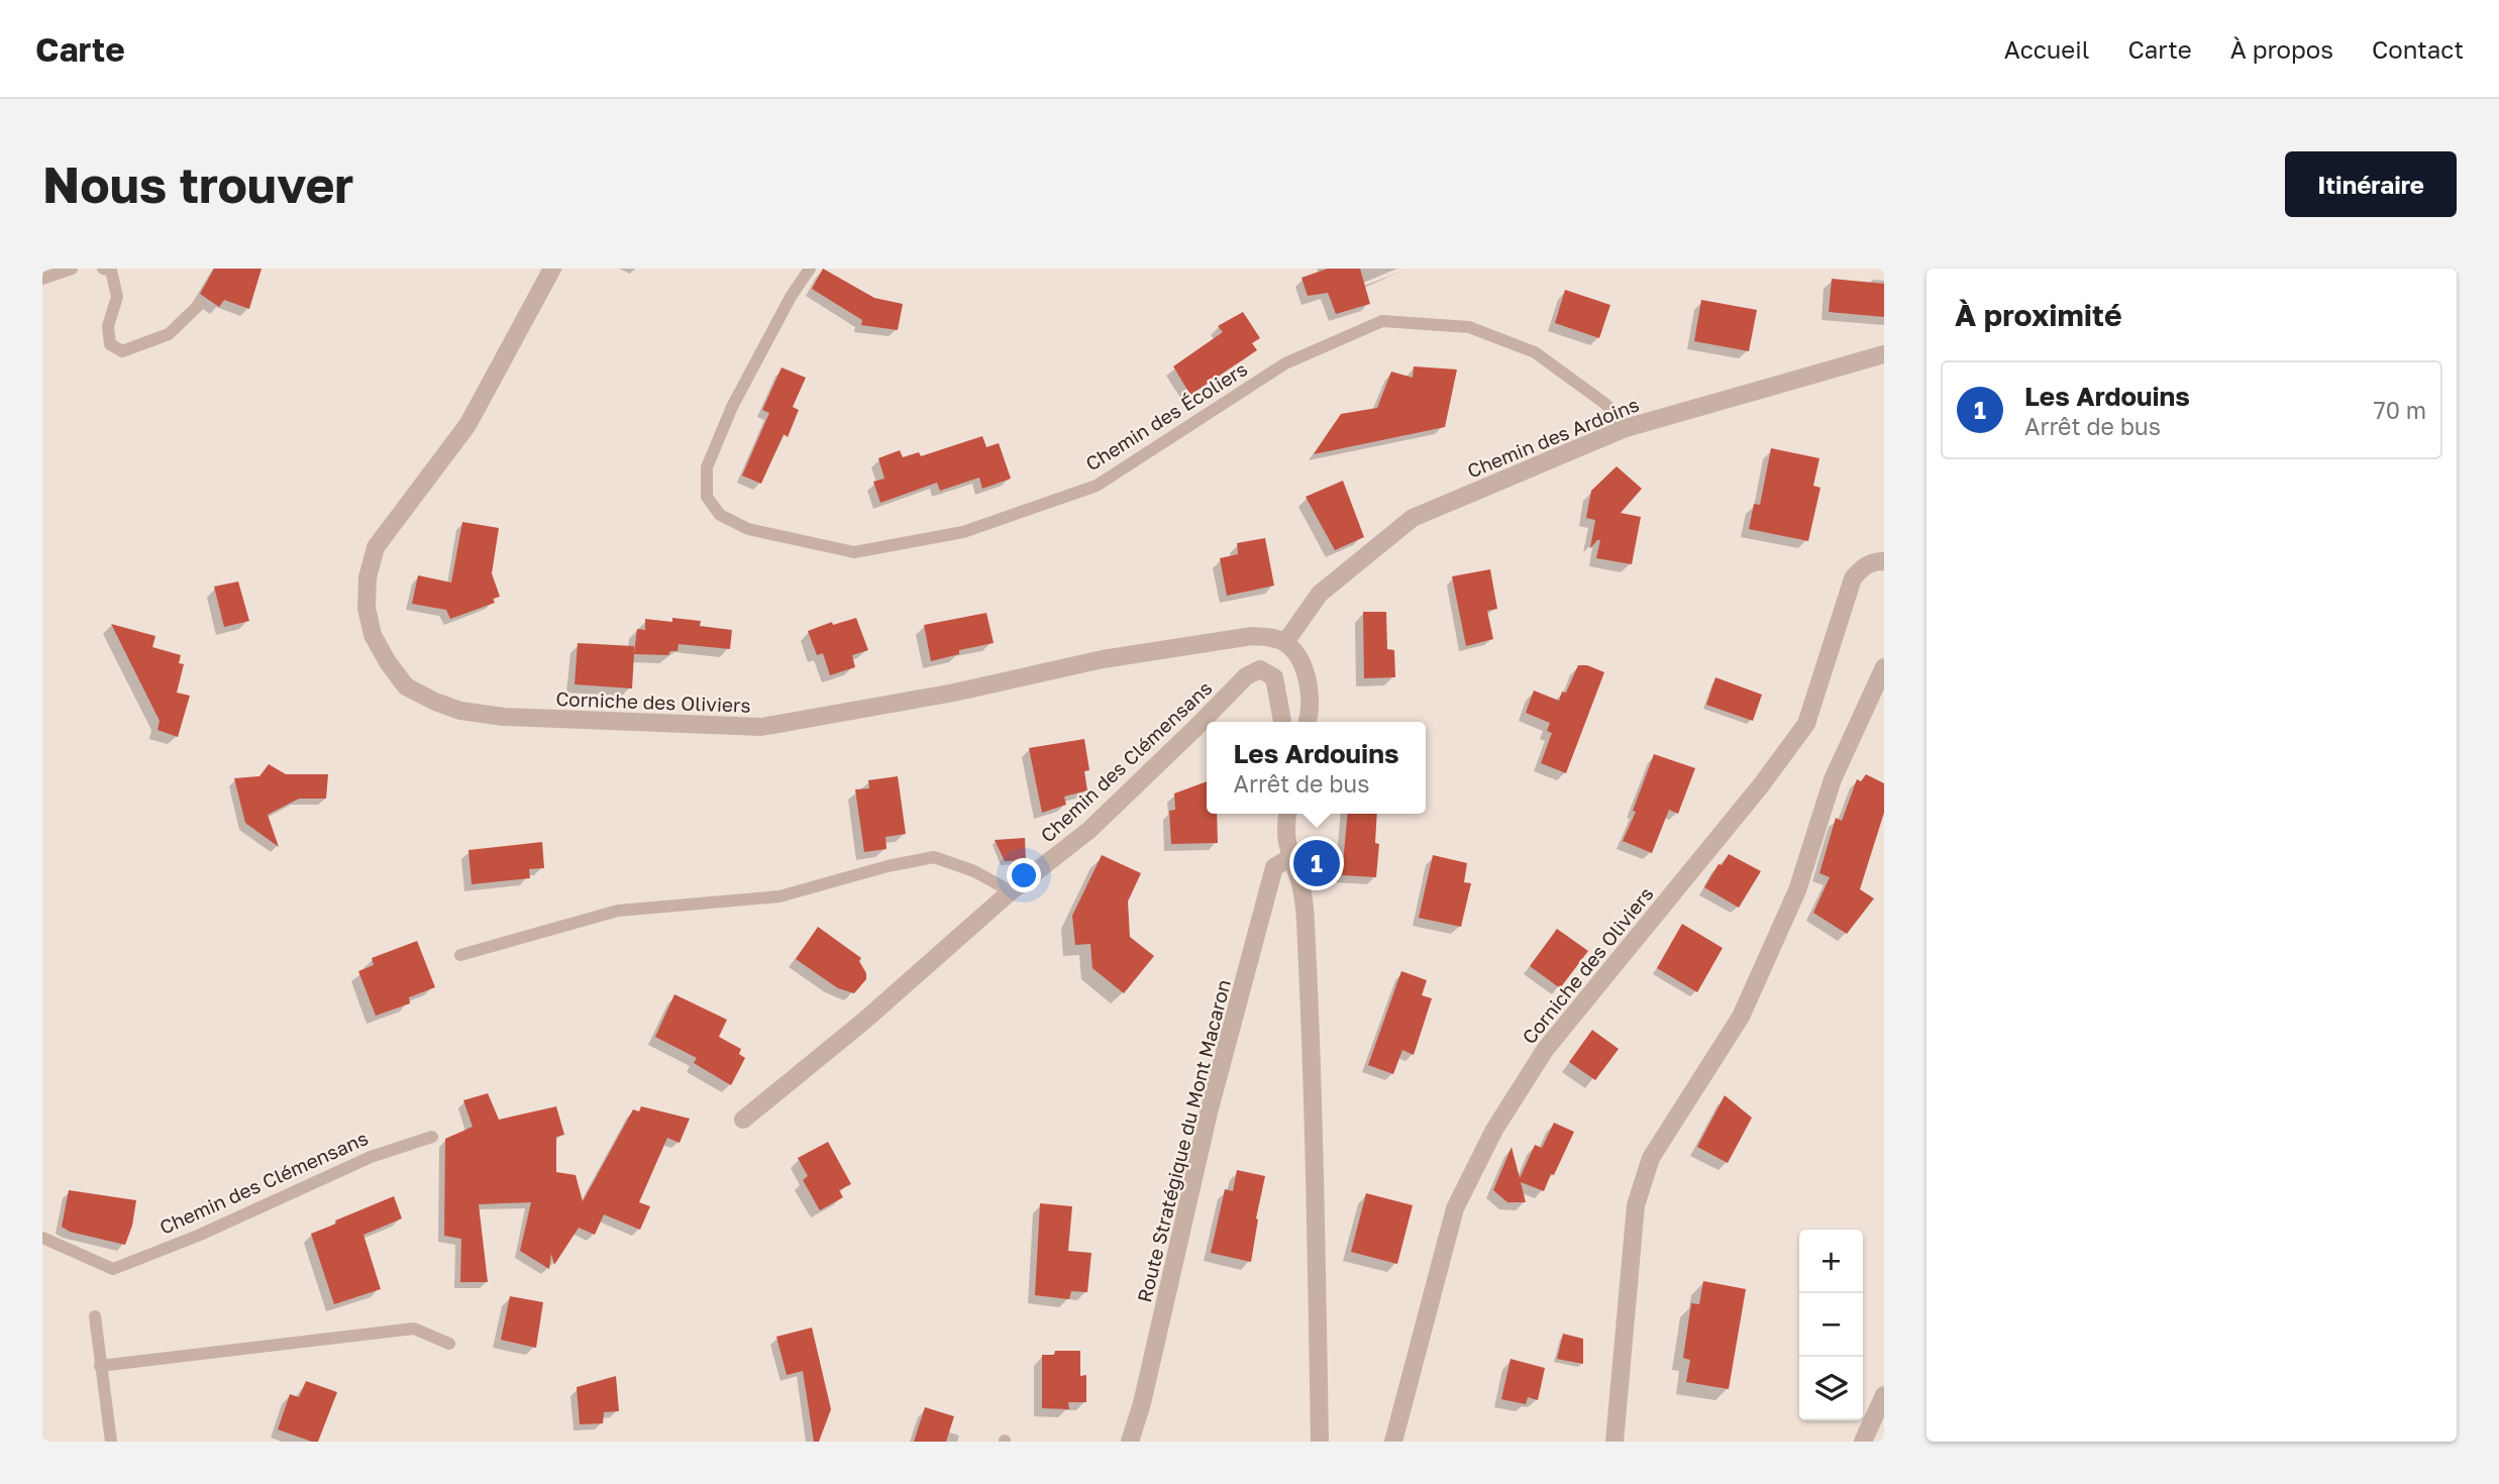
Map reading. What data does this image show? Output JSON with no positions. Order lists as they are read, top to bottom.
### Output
{
  "streets": {
    "street": [
      "Chemin des Ardoins",
      "Corniche des Oliviers",
      "Chemin des Clémensans",
      "Route Stratégique du Mont Macaron"
    ],
    "lane": ["Chemin des Écoliers"]
  },
  "crossings": [
    ["Chemin des Écoliers", "Chemin des Ardoins"],
    ["Chemin des Ardoins", "Corniche des Oliviers"]
  ],
  "page": {
    "header": "Carte",
    "nav": [
      "Accueil",
      "Carte",
      "À propos",
      "Contact"
    ],
    "buttons": "Itinéraire",
    "title": "Nous trouver",
    "heading": "À proximité",
    "list": [
      {
        "mark": "1",
        "name": "Les Ardouins",
        "note": "Arrêt de bus",
        "value": "70 m"
      }
    ],
    "popup": ["Les Ardouins", "Arrêt de bus"],
    "pins": "1",
    "map_buttons": ["+", "−"]
  }
}
